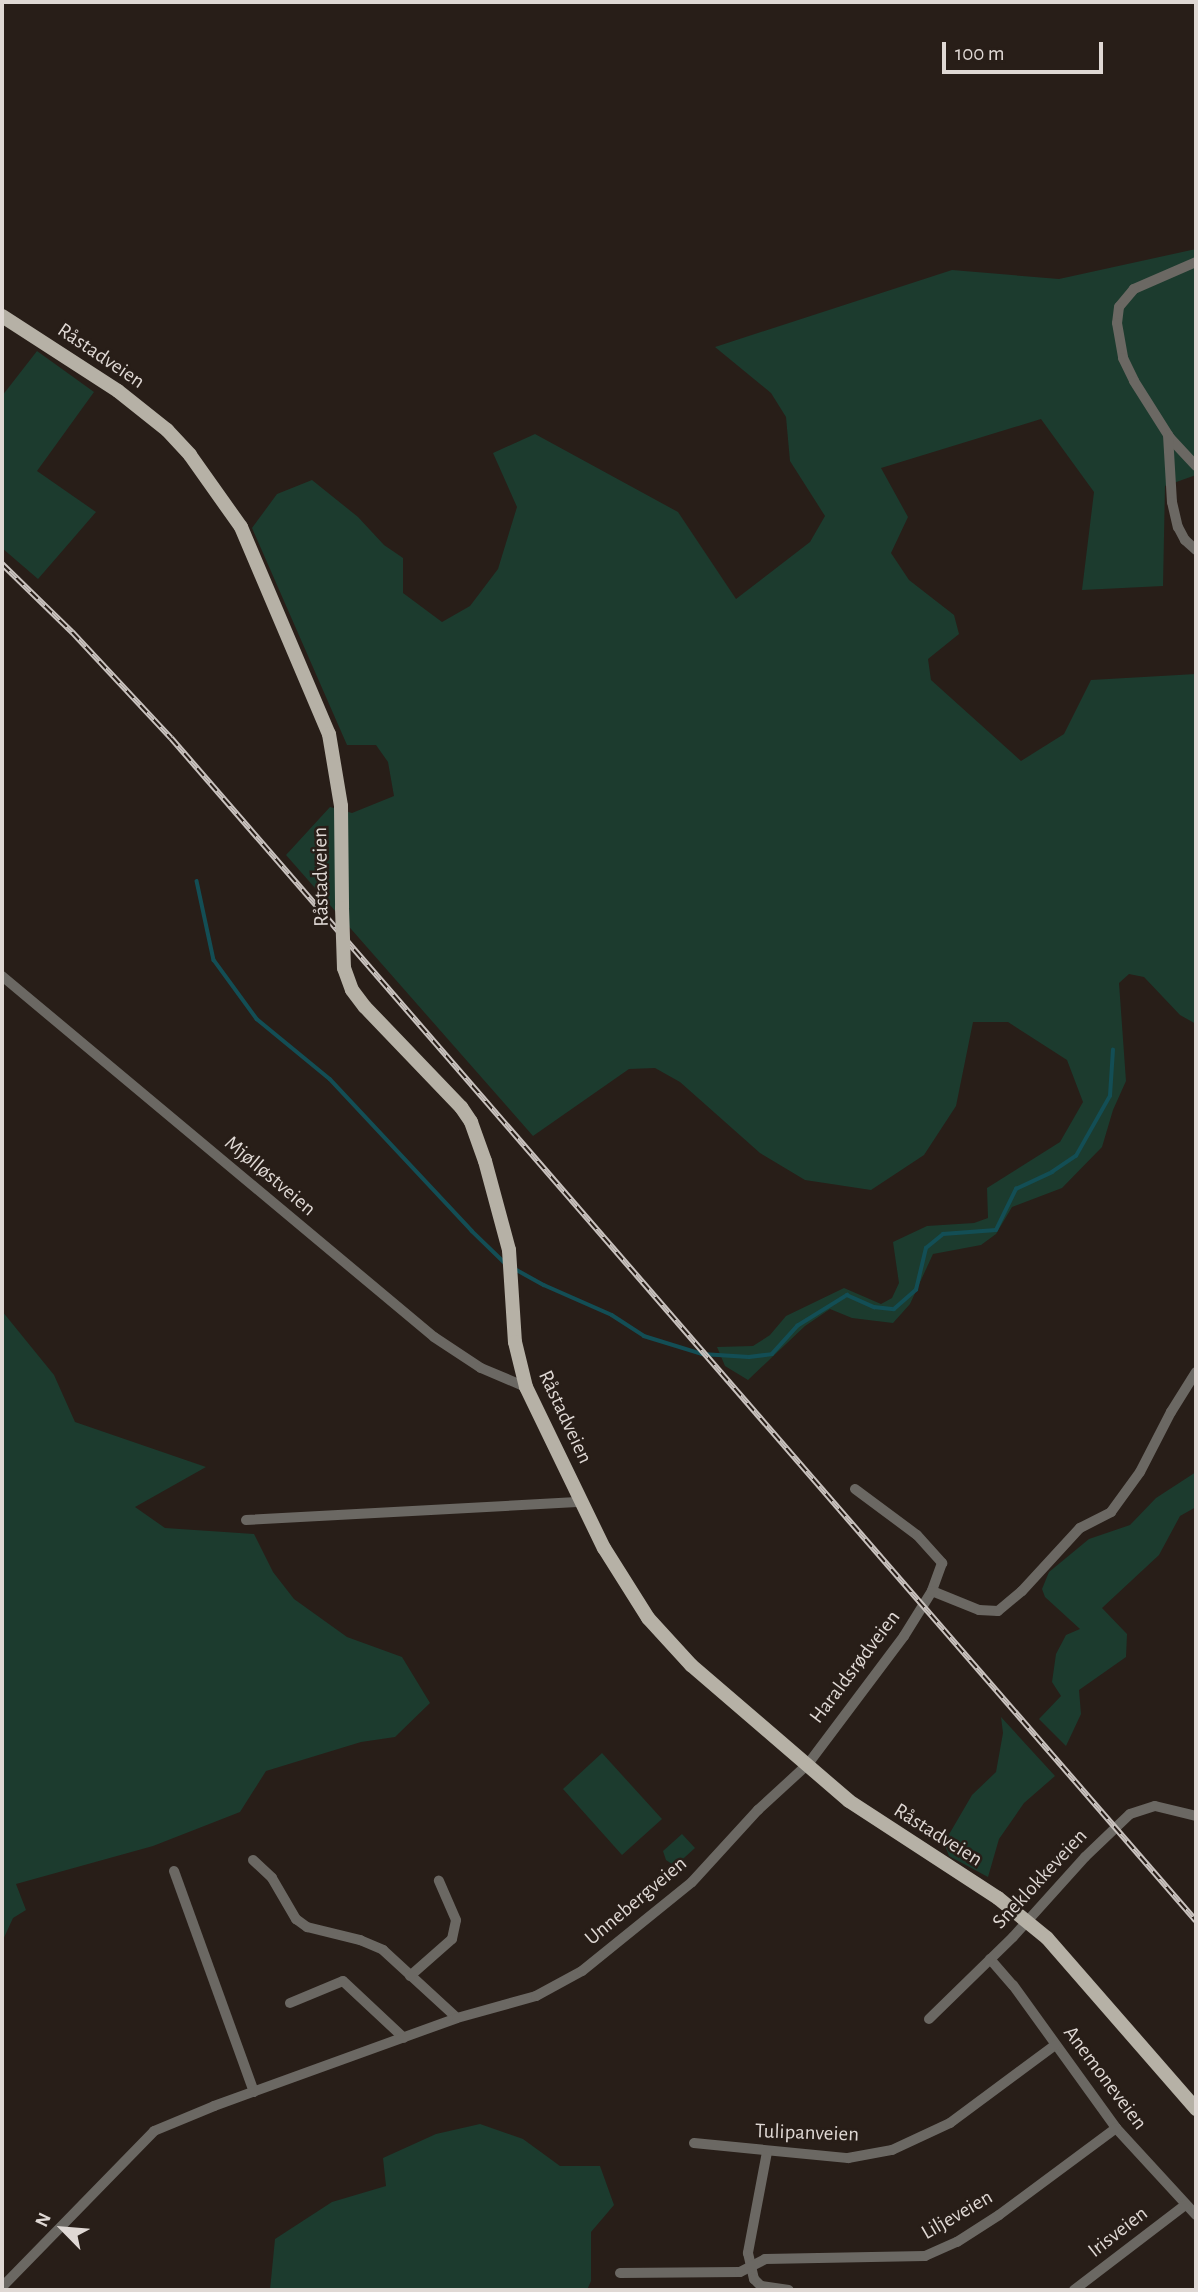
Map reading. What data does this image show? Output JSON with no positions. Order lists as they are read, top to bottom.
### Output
{
  "streets": {
    "main road": ["Råstadveien"],
    "street": [
      "Mjølløstveien",
      "Haraldsrødveien",
      "Sneklokkeveien",
      "Unnebergveien",
      "Anemoneveien",
      "Tulipanveien",
      "Liljeveien",
      "Irisveien"
    ]
  },
  "crossings": [
    ["Råstadveien", "Mjølløstveien"],
    ["Råstadveien", "Haraldsrødveien"],
    ["Råstadveien", "Sneklokkeveien"],
    ["Råstadveien", "Unnebergveien"],
    ["Haraldsrødveien", "Unnebergveien"],
    ["Sneklokkeveien", "Anemoneveien"],
    ["Anemoneveien", "Tulipanveien"],
    ["Anemoneveien", "Liljeveien"],
    ["Anemoneveien", "Irisveien"]
  ],
  "scale_bar": "100 m",
  "north": "top left"
}
